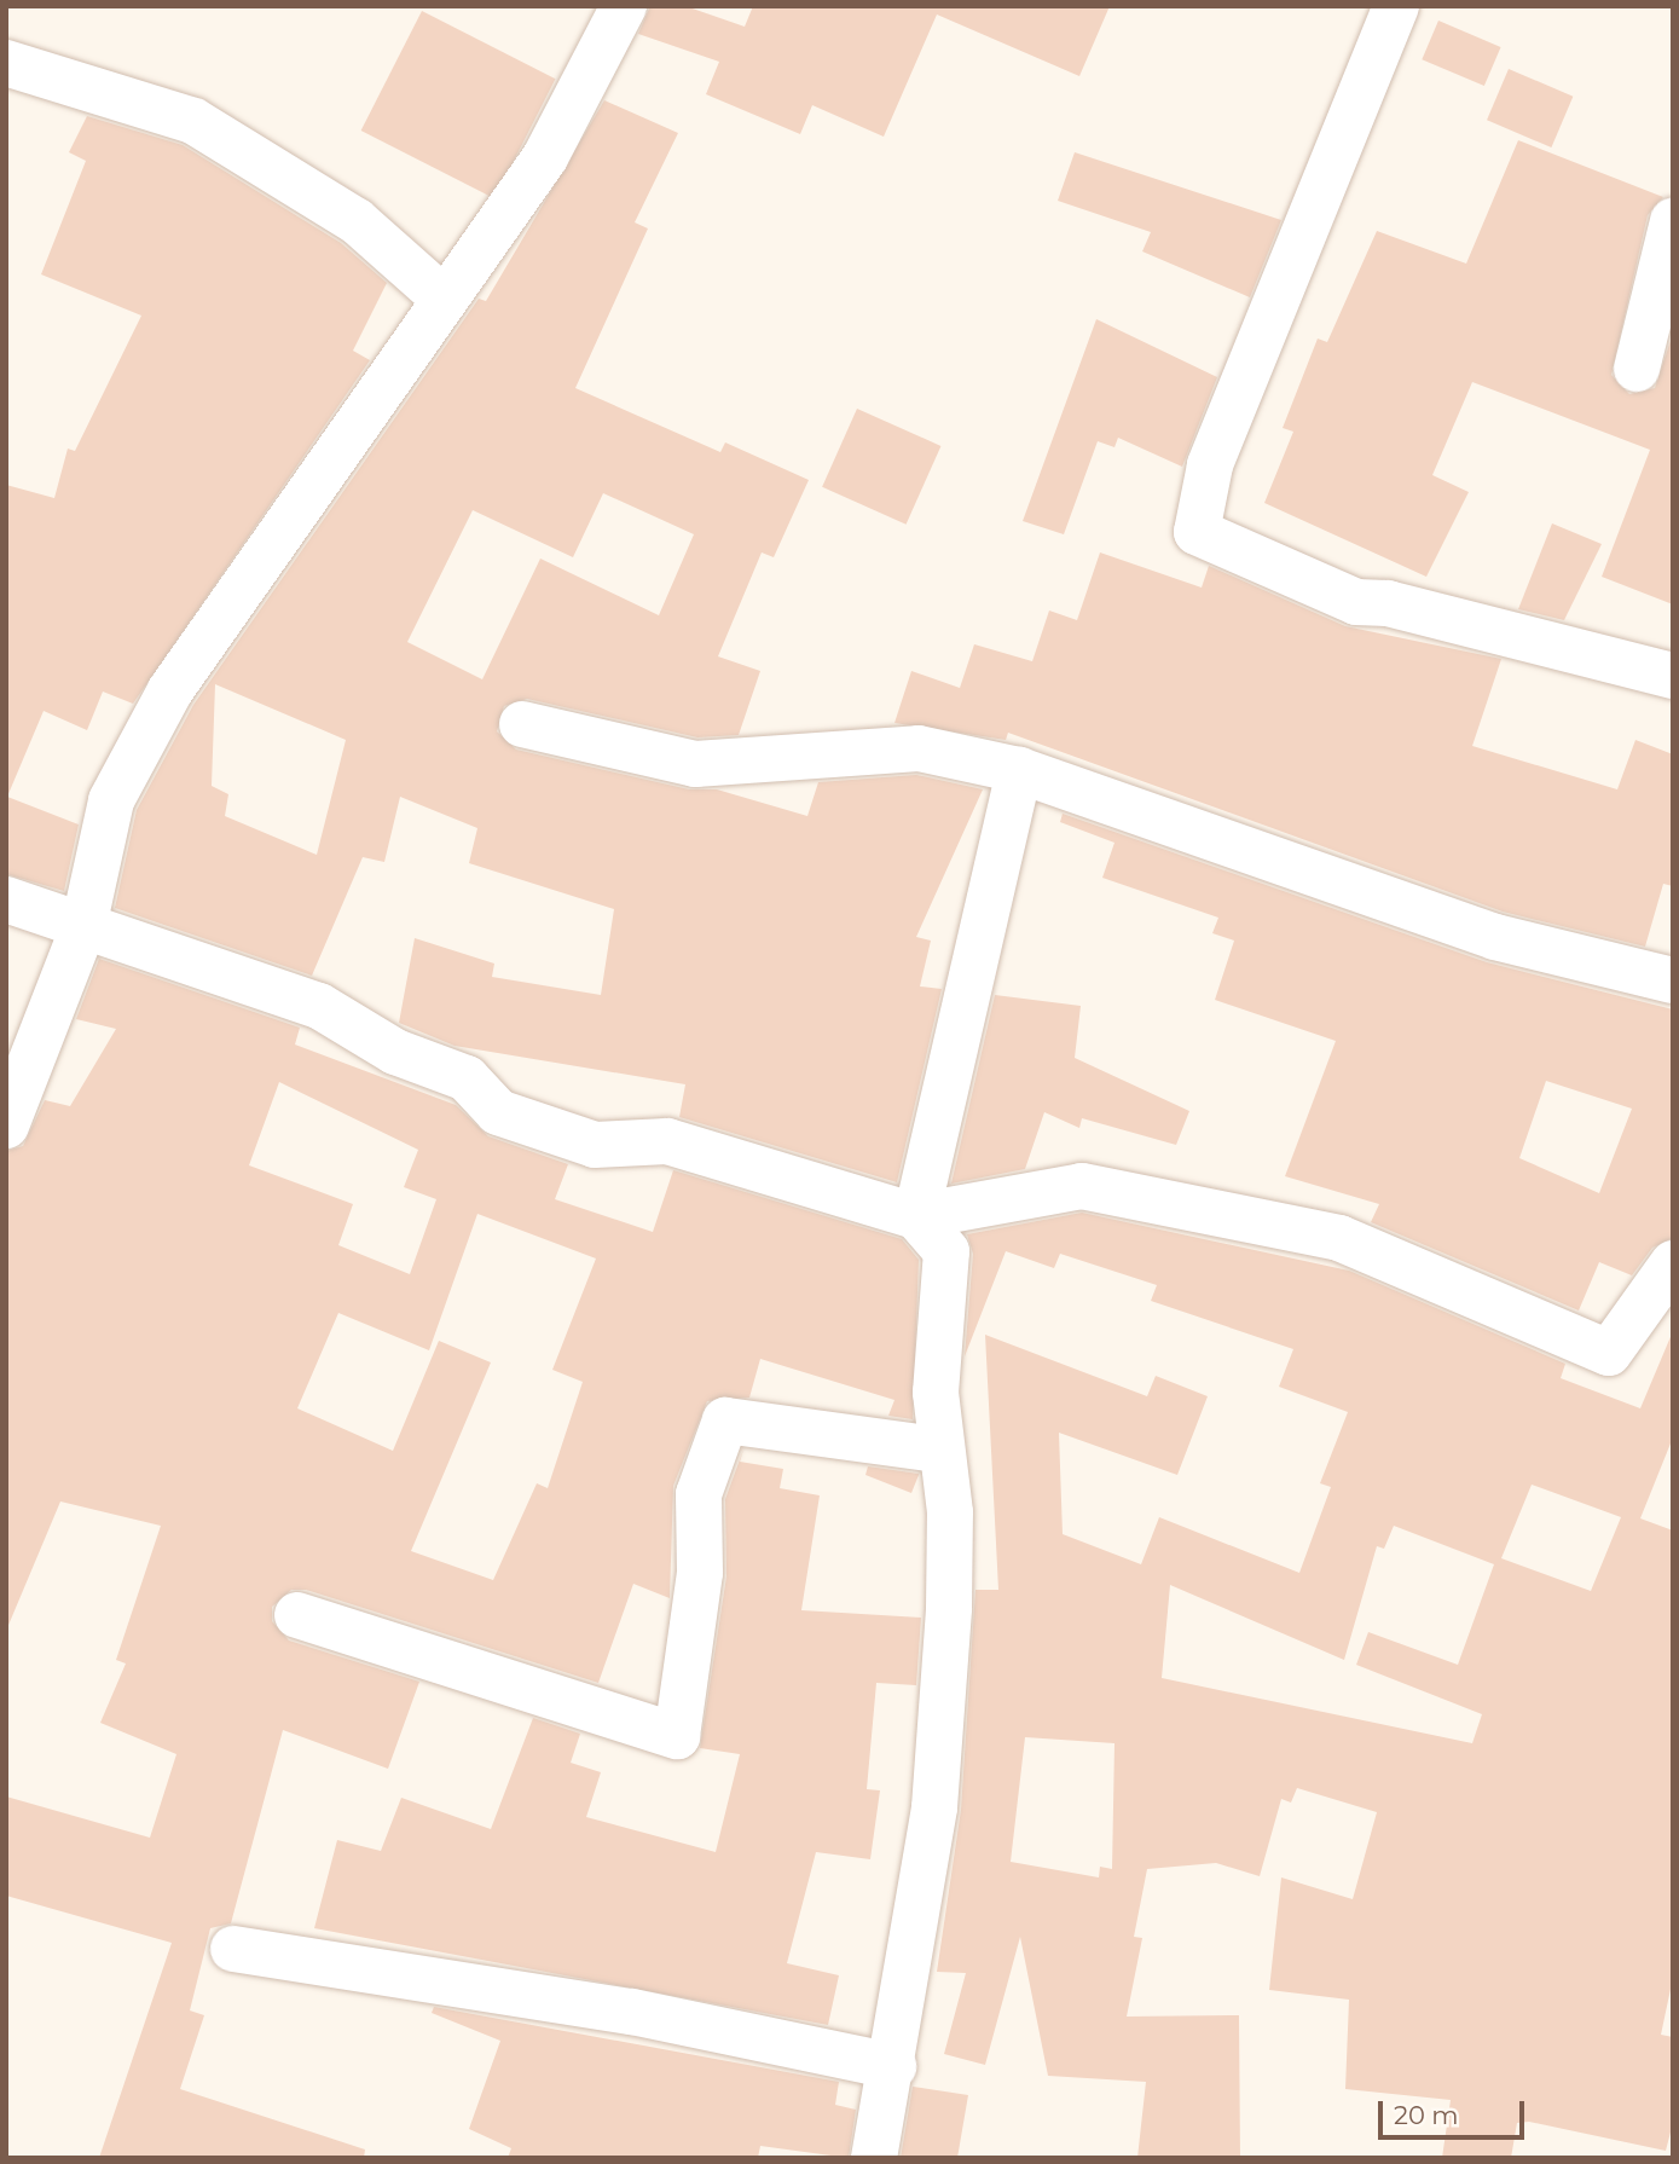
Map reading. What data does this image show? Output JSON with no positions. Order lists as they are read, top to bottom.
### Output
{
  "scale_bar": "20 m"
}
